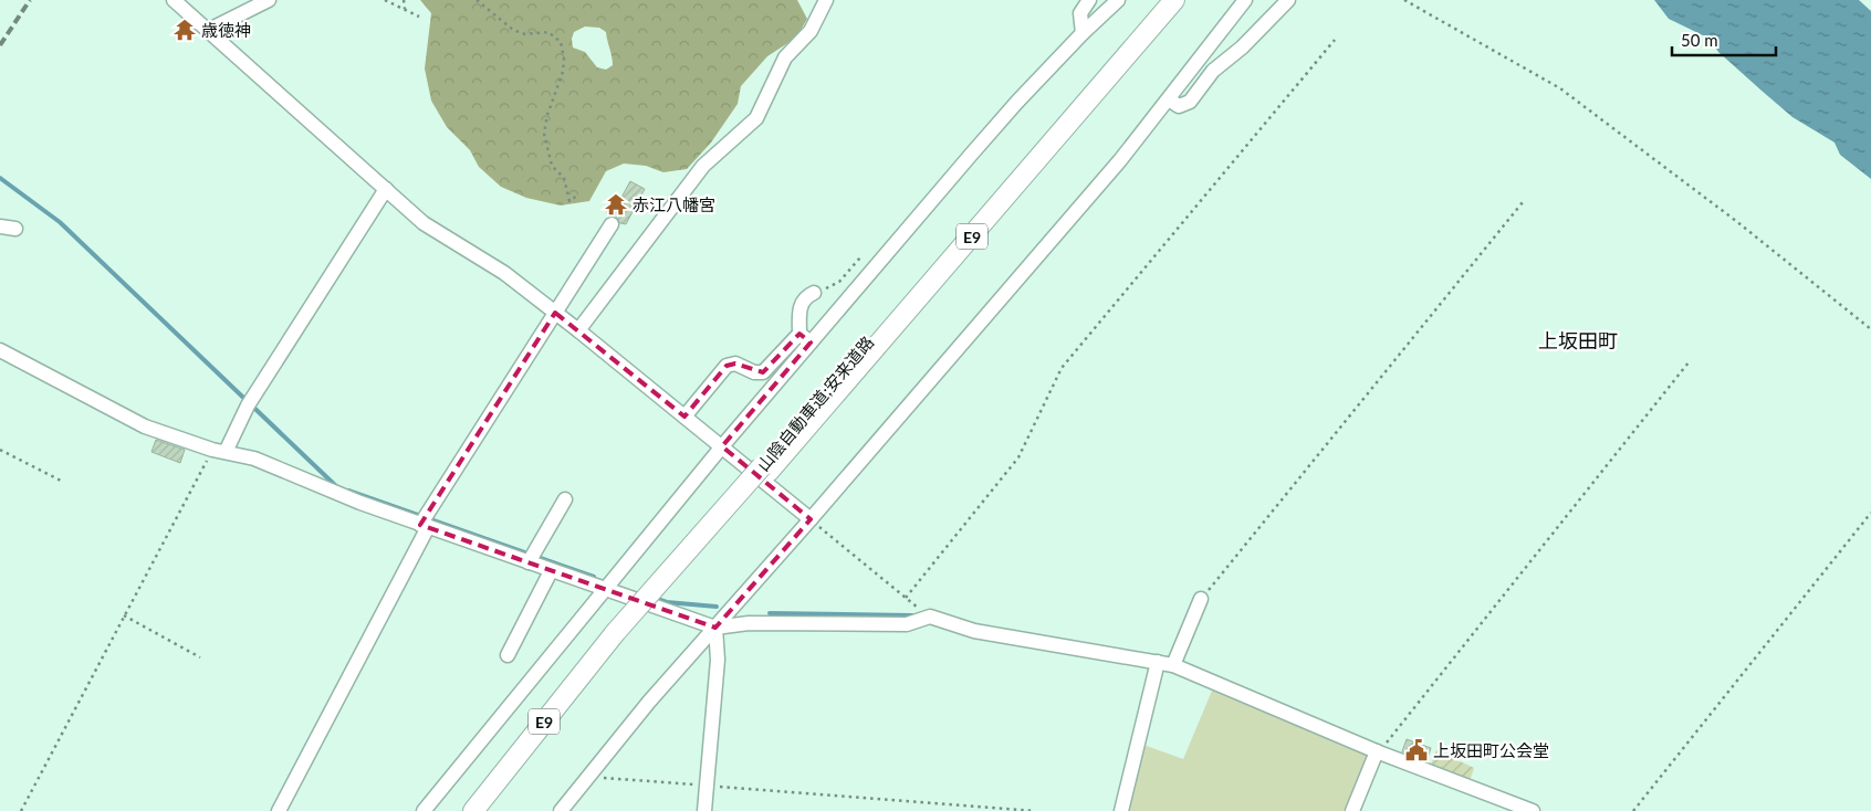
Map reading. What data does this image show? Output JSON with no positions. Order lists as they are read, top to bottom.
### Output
{
  "streets": {
    "highway": ["E9", "山陰自動車道;安来道路"]
  },
  "districts": ["上坂田町"],
  "places": {
    "temple": ["歳徳神", "赤江八幡宮"],
    "public building": ["上坂田町公会堂"]
  },
  "scale_bar": "50 m"
}
